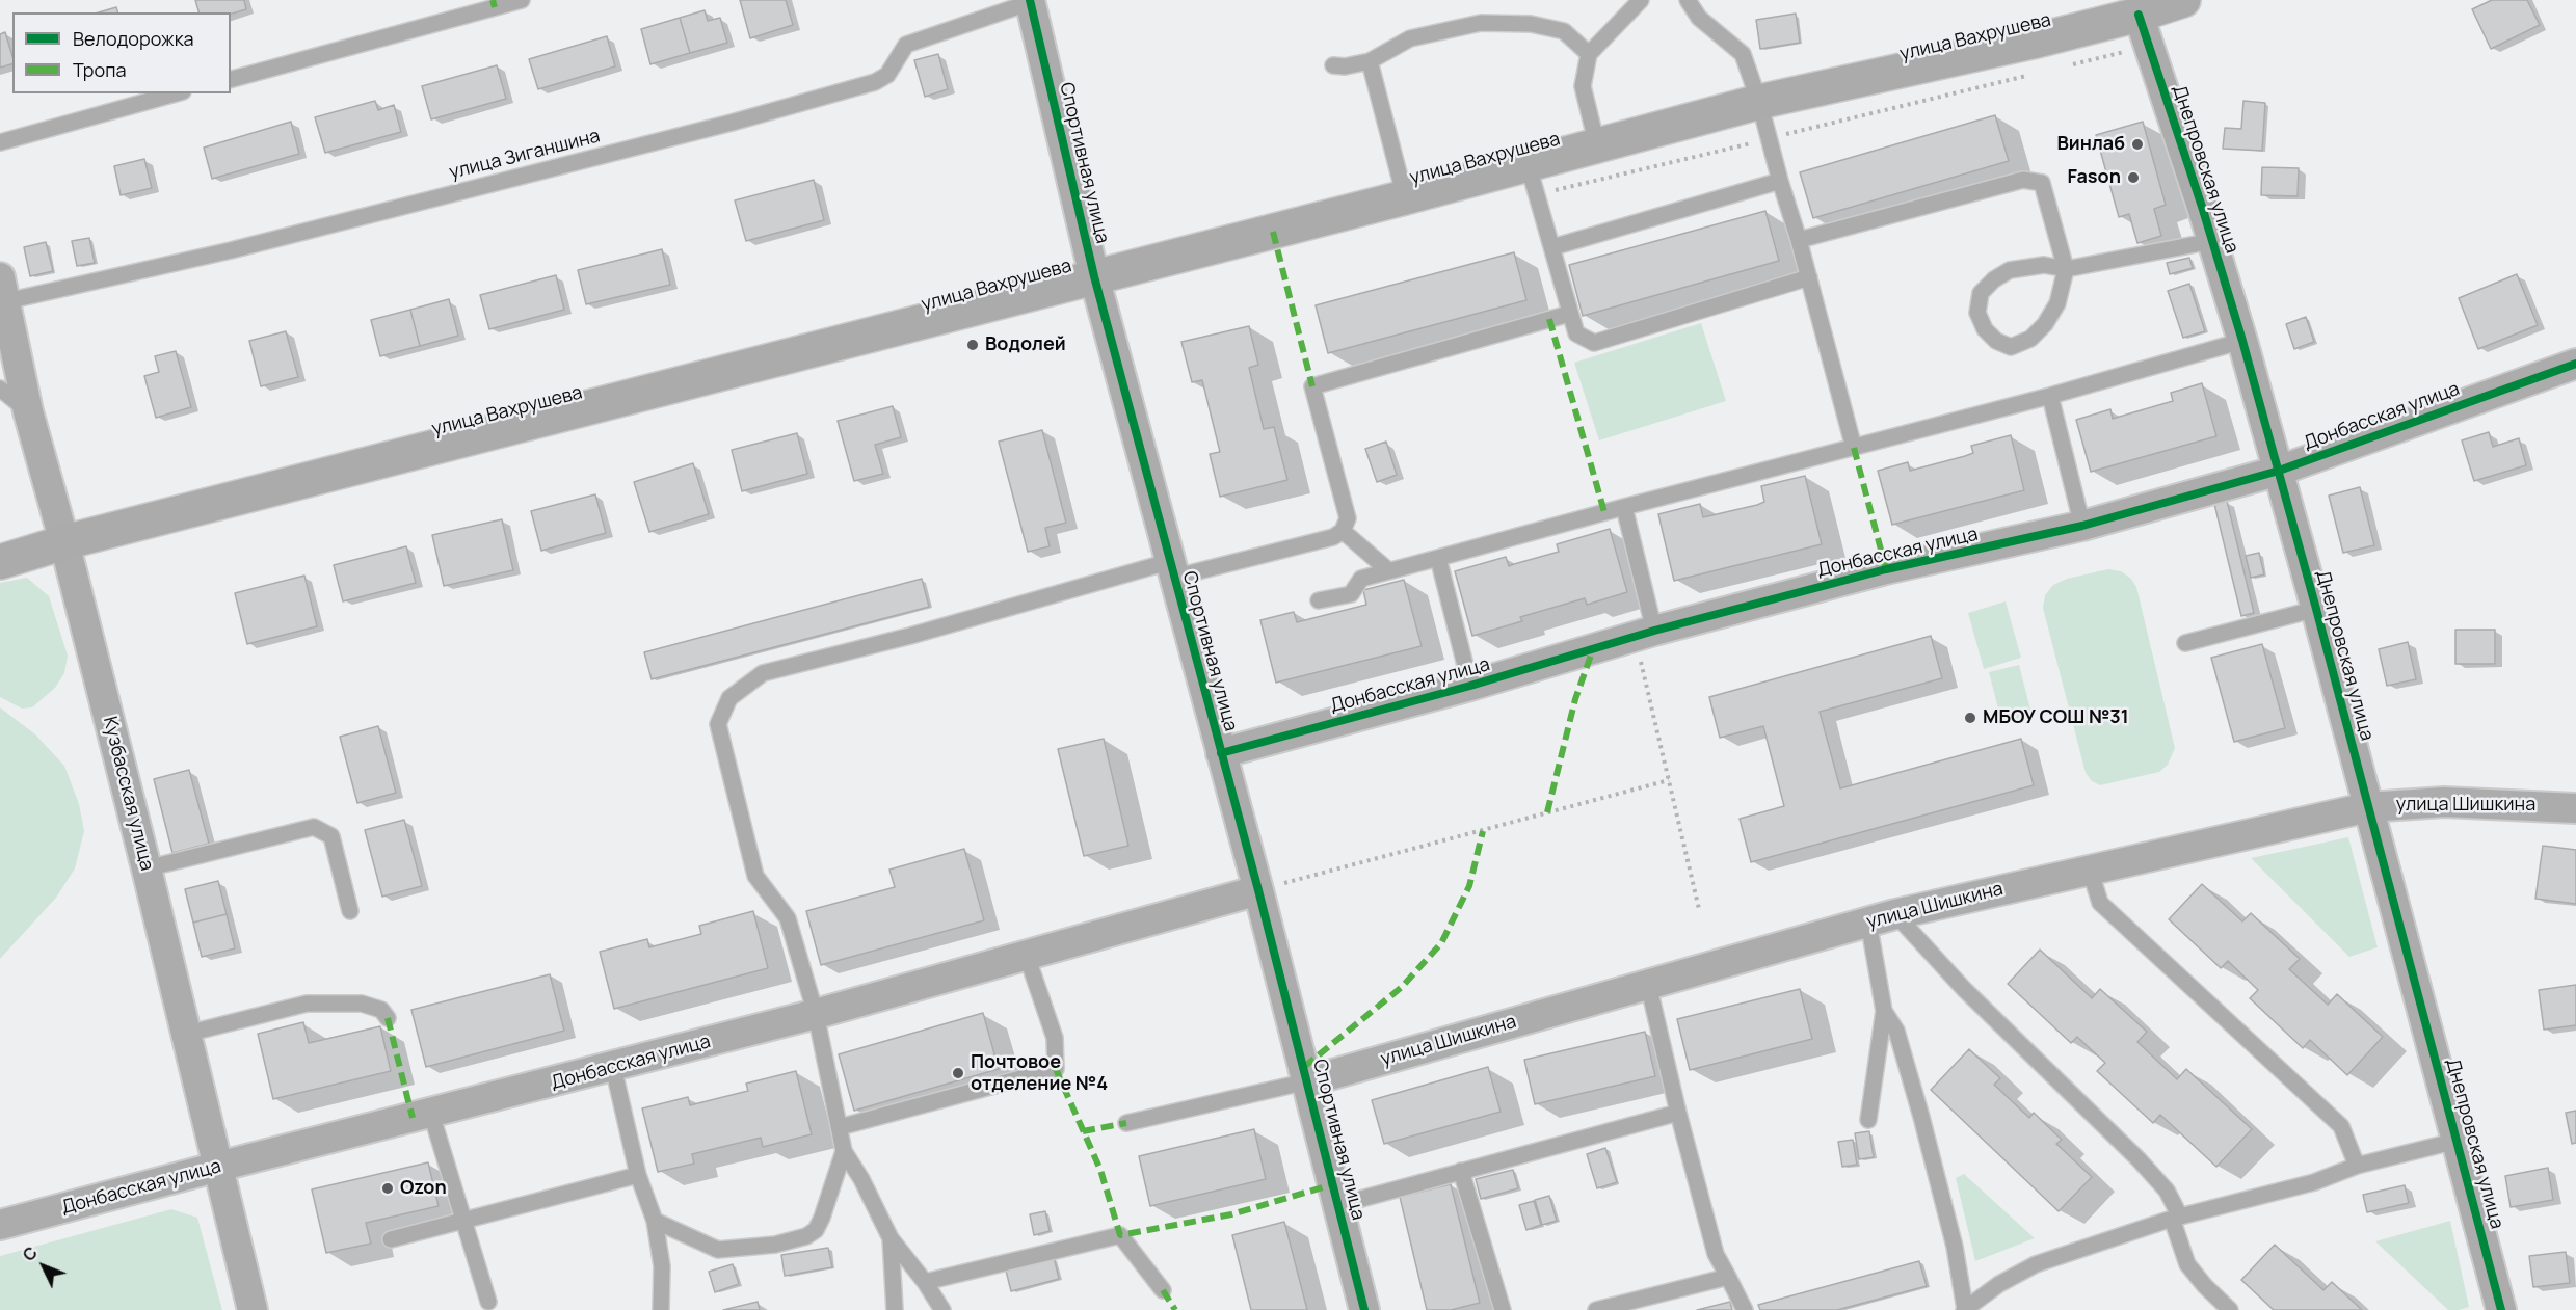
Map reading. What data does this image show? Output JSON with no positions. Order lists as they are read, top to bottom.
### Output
{
  "streets": {
    "main road": ["улица Вахрушева"],
    "street": [
      "Спортивная улица",
      "Днепровская улица",
      "Донбасская улица",
      "Кузбасская улица",
      "улица Шишкина"
    ],
    "lane": ["улица Зиганшина"]
  },
  "crossings": [
    ["улица Вахрушева", "Спортивная улица"],
    ["улица Вахрушева", "Днепровская улица"],
    ["улица Вахрушева", "Кузбасская улица"],
    ["улица Зиганшина", "Спортивная улица"],
    ["улица Зиганшина", "Кузбасская улица"],
    ["Спортивная улица", "Донбасская улица"],
    ["Спортивная улица", "улица Шишкина"],
    ["Днепровская улица", "Донбасская улица"],
    ["Днепровская улица", "улица Шишкина"],
    ["Донбасская улица", "Кузбасская улица"]
  ],
  "places": [
    "Винлаб",
    "Fason",
    "Водолей",
    "МБОУ СОШ №31",
    "Почтовое отделение №4",
    "Ozon"
  ],
  "legend": ["Велодорожка", "Тропа"],
  "north": "top left"
}
